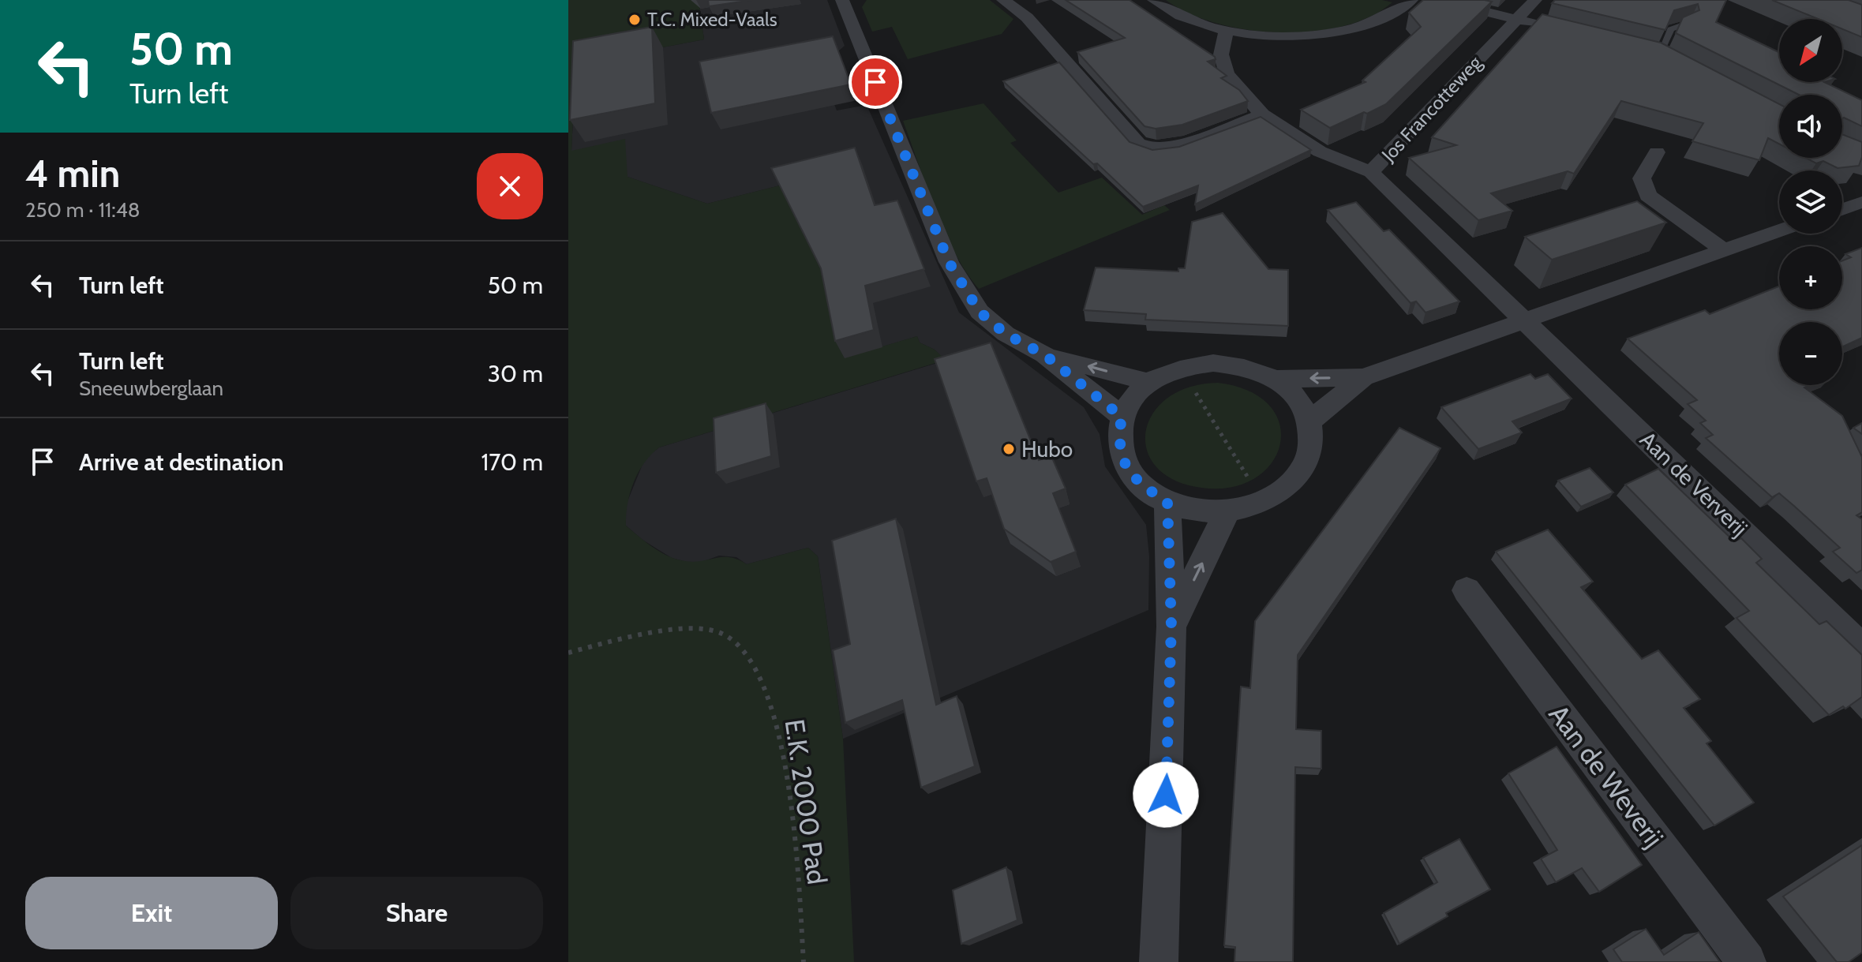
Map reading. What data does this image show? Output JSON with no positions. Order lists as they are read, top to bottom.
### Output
{
  "streets": {
    "street": ["Jos Francotteweg", "Aan de Ververij", "Aan de Weverij"],
    "path": ["E.K. 2000 Pad"]
  },
  "crossings": [
    ["Jos Francotteweg", "Aan de Ververij"]
  ],
  "places": ["T.C. Mixed-Vaals", "Hubo"],
  "north": "bottom left",
  "page": {
    "turn": ["50 m", "Turn left"],
    "map_buttons": ["+", "−"],
    "heading": ["4 min", "250 m · 11:48"],
    "list": [
      {
        "name": "Turn left",
        "value": "50 m"
      },
      {
        "name": "Turn left",
        "note": "Sneeuwberglaan",
        "value": "30 m"
      },
      {
        "name": "Arrive at destination",
        "value": "170 m"
      }
    ],
    "buttons": ["Exit", "Share"]
  }
}
